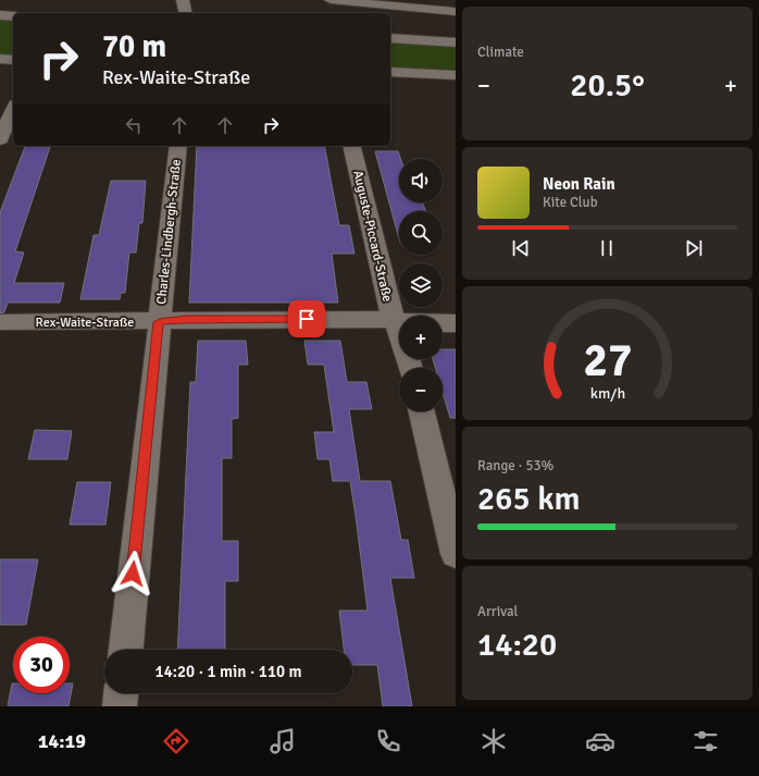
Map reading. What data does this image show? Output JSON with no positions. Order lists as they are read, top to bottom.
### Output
{
  "streets": {
    "street": ["Charles-Lindbergh-Straße", "Auguste-Piccard-Straße", "Rex-Waite-Straße"]
  },
  "crossings": [
    ["Charles-Lindbergh-Straße", "Rex-Waite-Straße"],
    ["Auguste-Piccard-Straße", "Rex-Waite-Straße"]
  ],
  "page": {
    "tile": [
      "Climate",
      ["Range · 53%", "265 km"],
      ["Arrival", "14:20"]
    ],
    "turn": ["70 m", "Rex-Waite-Straße"],
    "heat": ["−", "20.5°", "+"],
    "map_buttons": ["+", "−"],
    "song": ["Neon Rain", "Kite Club"],
    "limit": "30",
    "trip": "14:20 · 1 min · 110 m",
    "tabs": "14:19",
    "gauge": ["27", "km/h"]
  }
}
